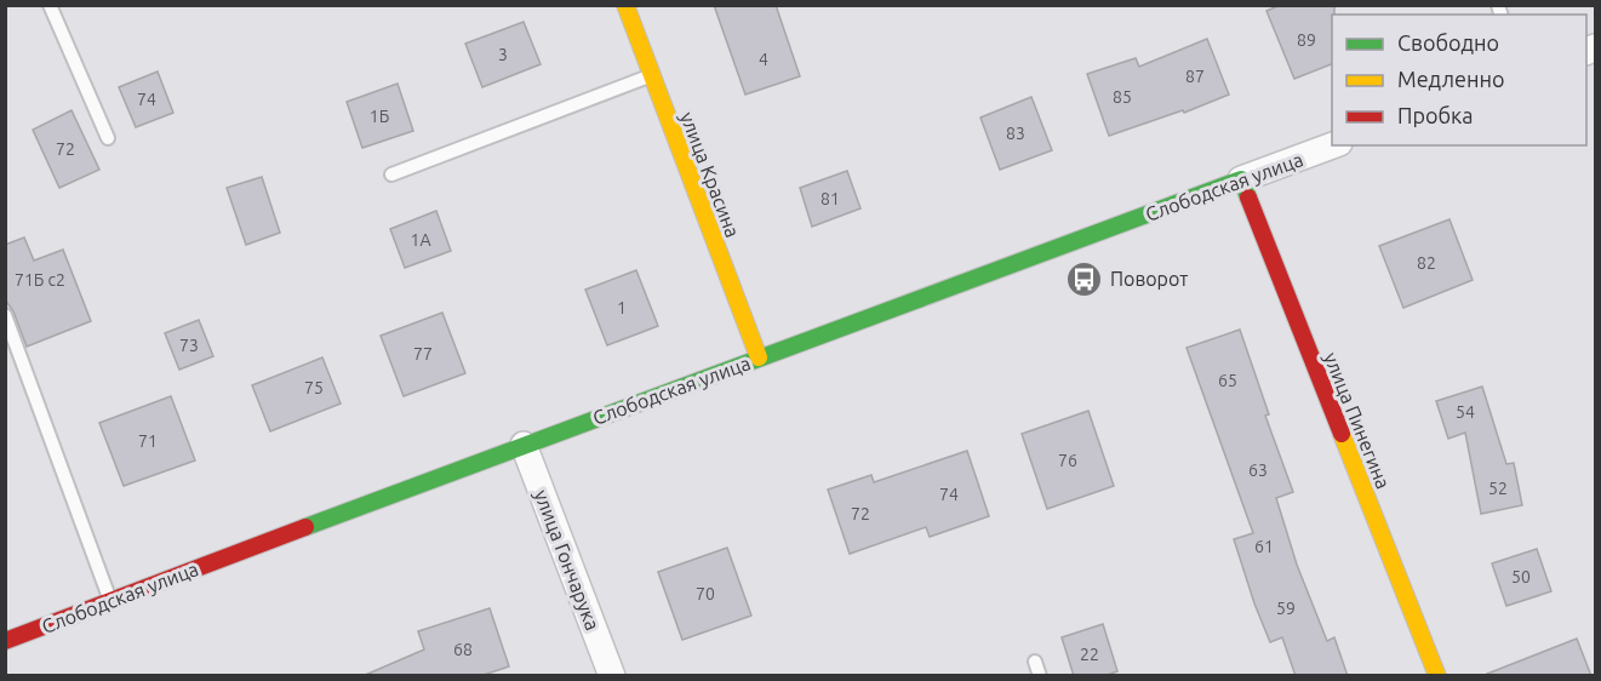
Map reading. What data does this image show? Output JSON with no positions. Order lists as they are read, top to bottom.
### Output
{
  "streets": {
    "street": [
      "улица Красина",
      "Слободская улица",
      "улица Пинегина",
      "улица Гончарука"
    ]
  },
  "crossings": [
    ["улица Красина", "Слободская улица"],
    ["Слободская улица", "улица Пинегина"],
    ["Слободская улица", "улица Гончарука"]
  ],
  "places": {
    "bus stop": ["Поворот"]
  },
  "house_numbers": [
    "89",
    "3",
    "4",
    "87",
    "85",
    "74",
    "1Б",
    "83",
    "72",
    "81",
    "1А",
    "82",
    "71Б с2",
    "1",
    "73",
    "77",
    "65",
    "75",
    "54",
    "71",
    "76",
    "63",
    "52",
    "74",
    "72",
    "61",
    "50",
    "70",
    "59",
    "68",
    "22"
  ],
  "legend": ["Свободно", "Медленно", "Пробка"]
}
